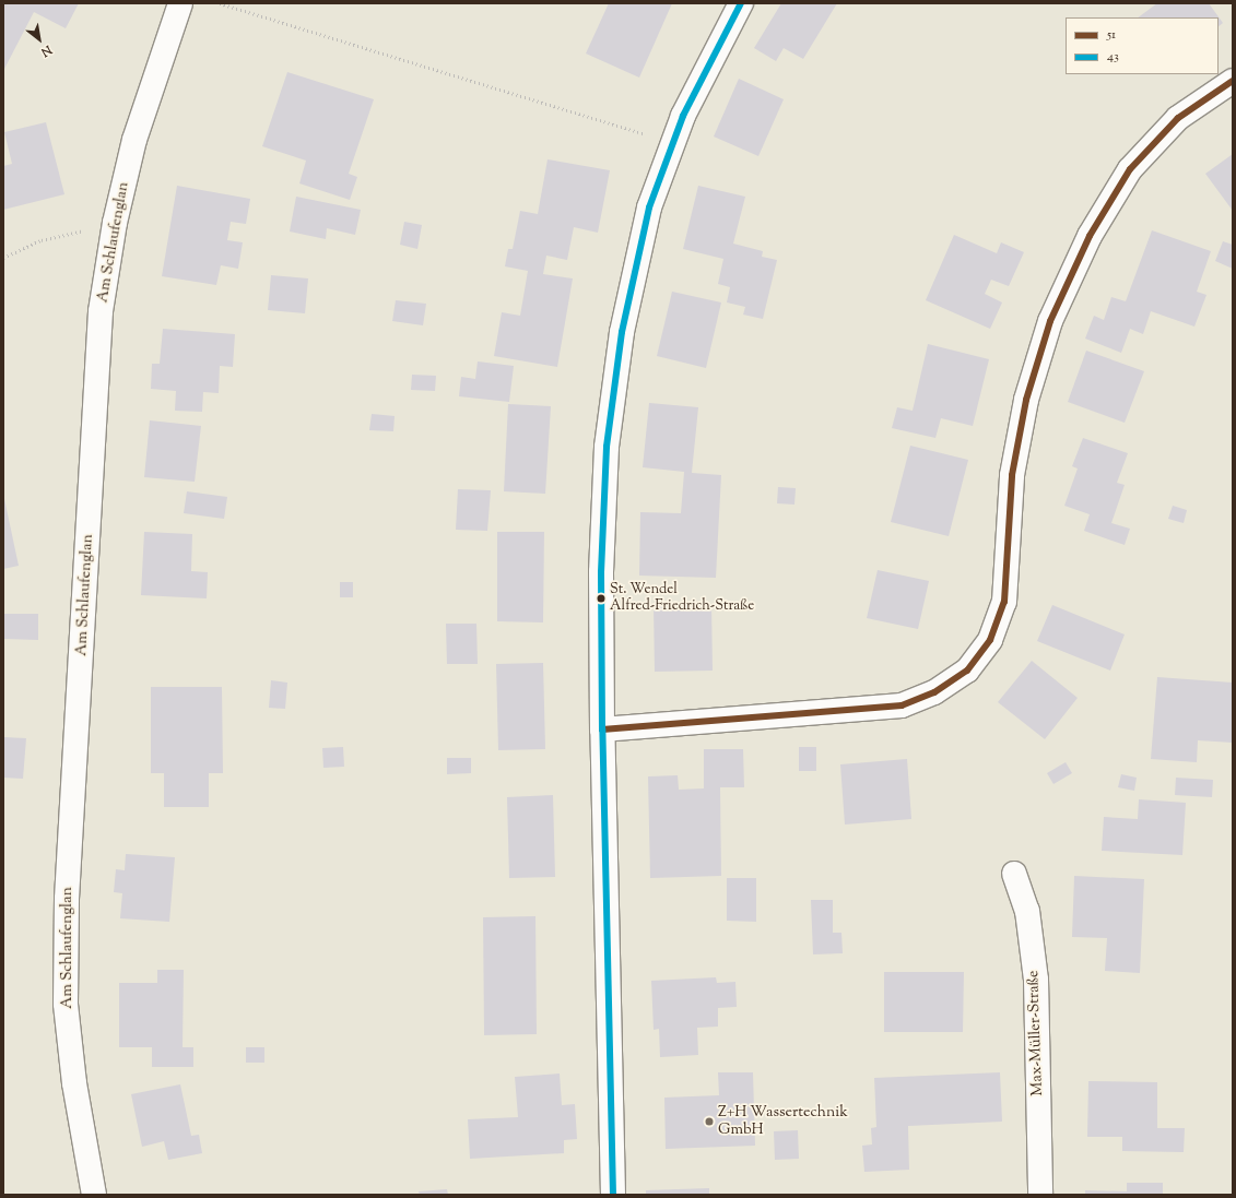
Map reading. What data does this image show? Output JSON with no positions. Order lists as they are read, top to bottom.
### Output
{
  "streets": {
    "street": ["Am Schlaufenglan", "Max-Müller-Straße"]
  },
  "places": ["St. Wendel Alfred-Friedrich-Straße", "Z+H Wassertechnik GmbH"],
  "lines": ["transit line 43", "transit line 51"],
  "legend": ["51", "43"],
  "north": "bottom right"
}
